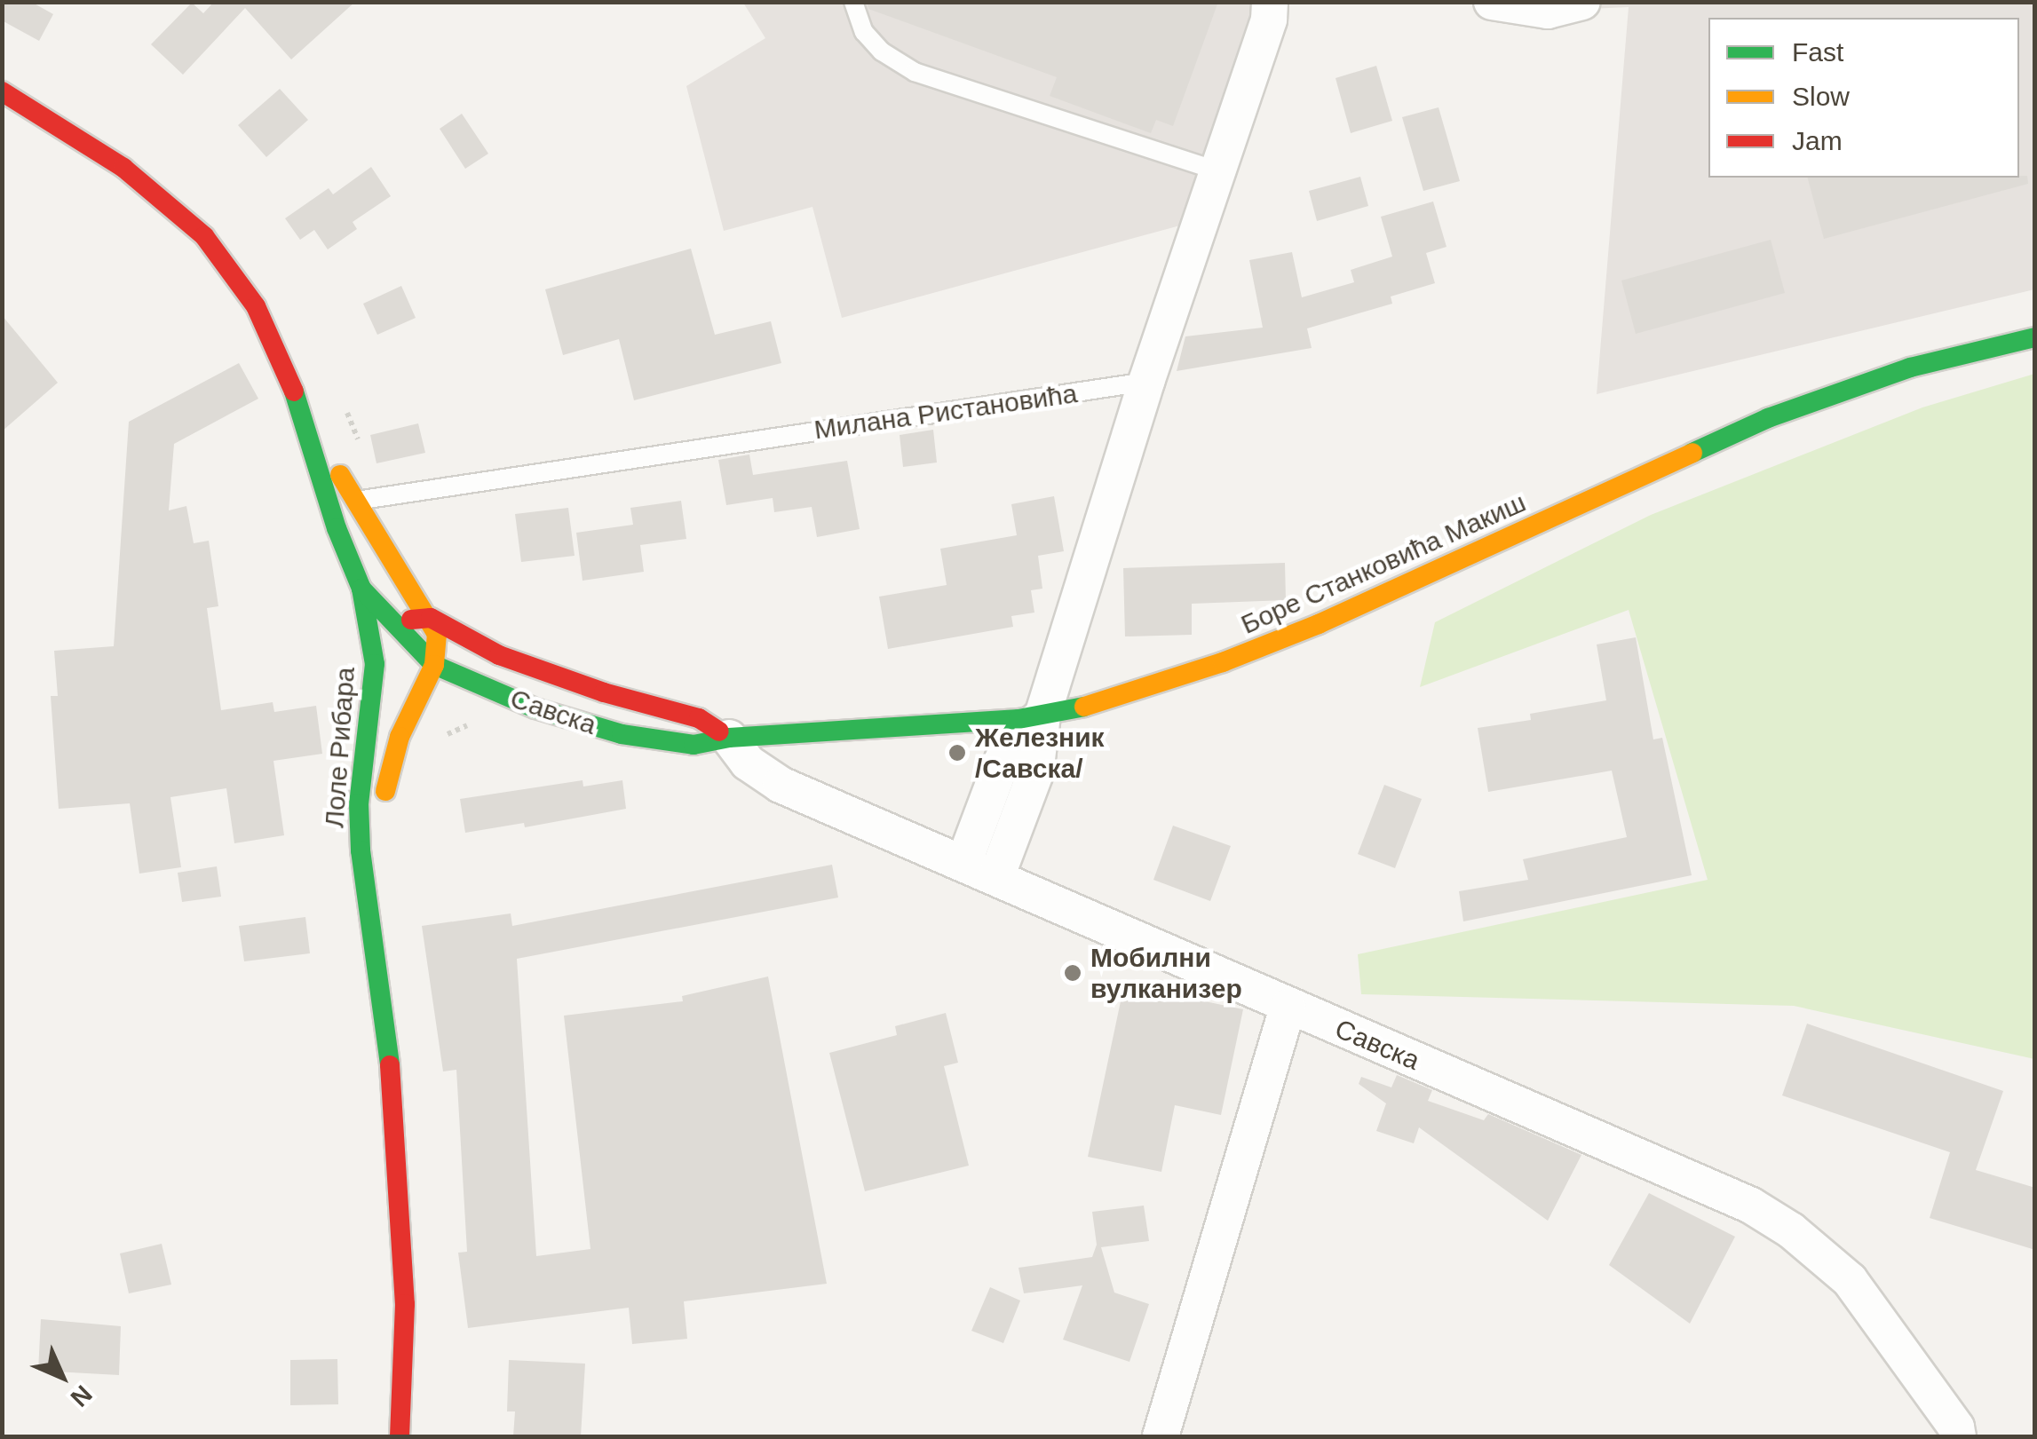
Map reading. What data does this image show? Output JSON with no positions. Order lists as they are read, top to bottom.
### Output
{
  "streets": {
    "main road": ["Боре Станковића Макиш", "Савска", "Лоле Рибара"],
    "lane": ["Милана Ристановића"]
  },
  "crossings": [
    ["Милана Ристановића", "Лоле Рибара"],
    ["Боре Станковића Макиш", "Савска"],
    ["Савска", "Лоле Рибара"]
  ],
  "places": ["Железник /Савска/", "Мобилни вулканизер"],
  "legend": ["Fast", "Slow", "Jam"],
  "north": "bottom right"
}
